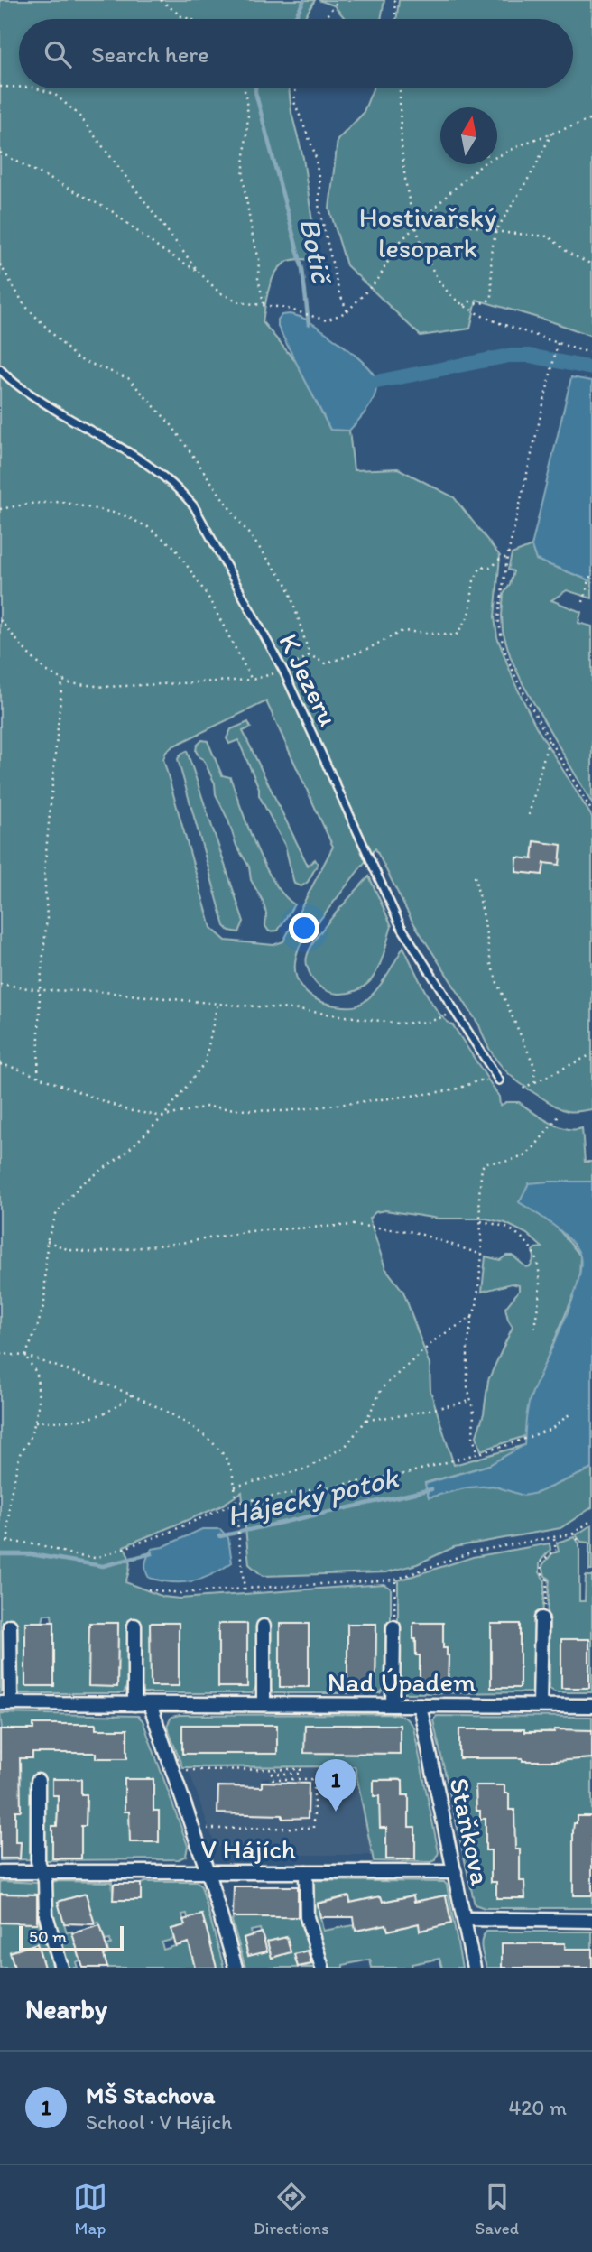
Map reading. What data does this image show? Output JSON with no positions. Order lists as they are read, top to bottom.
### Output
{
  "streets": {
    "street": ["Nad Úpadem", "Staňkova", "V Hájích"],
    "lane": ["K Jezeru"]
  },
  "crossings": [
    ["Nad Úpadem", "Staňkova"],
    ["Staňkova", "V Hájích"]
  ],
  "water": ["Botič", "Hájecký potok"],
  "parks": ["Hostivařský lesopark"],
  "scale_bar": "50 m",
  "north": "top",
  "page": {
    "search": "Search here",
    "pins": "1",
    "scale": "50 m",
    "heading": "Nearby",
    "list": [
      {
        "mark": "1",
        "name": "MŠ Stachova",
        "note": "School · V Hájích",
        "value": "420 m"
      }
    ],
    "nav": ["Map", "Directions", "Saved"]
  }
}
